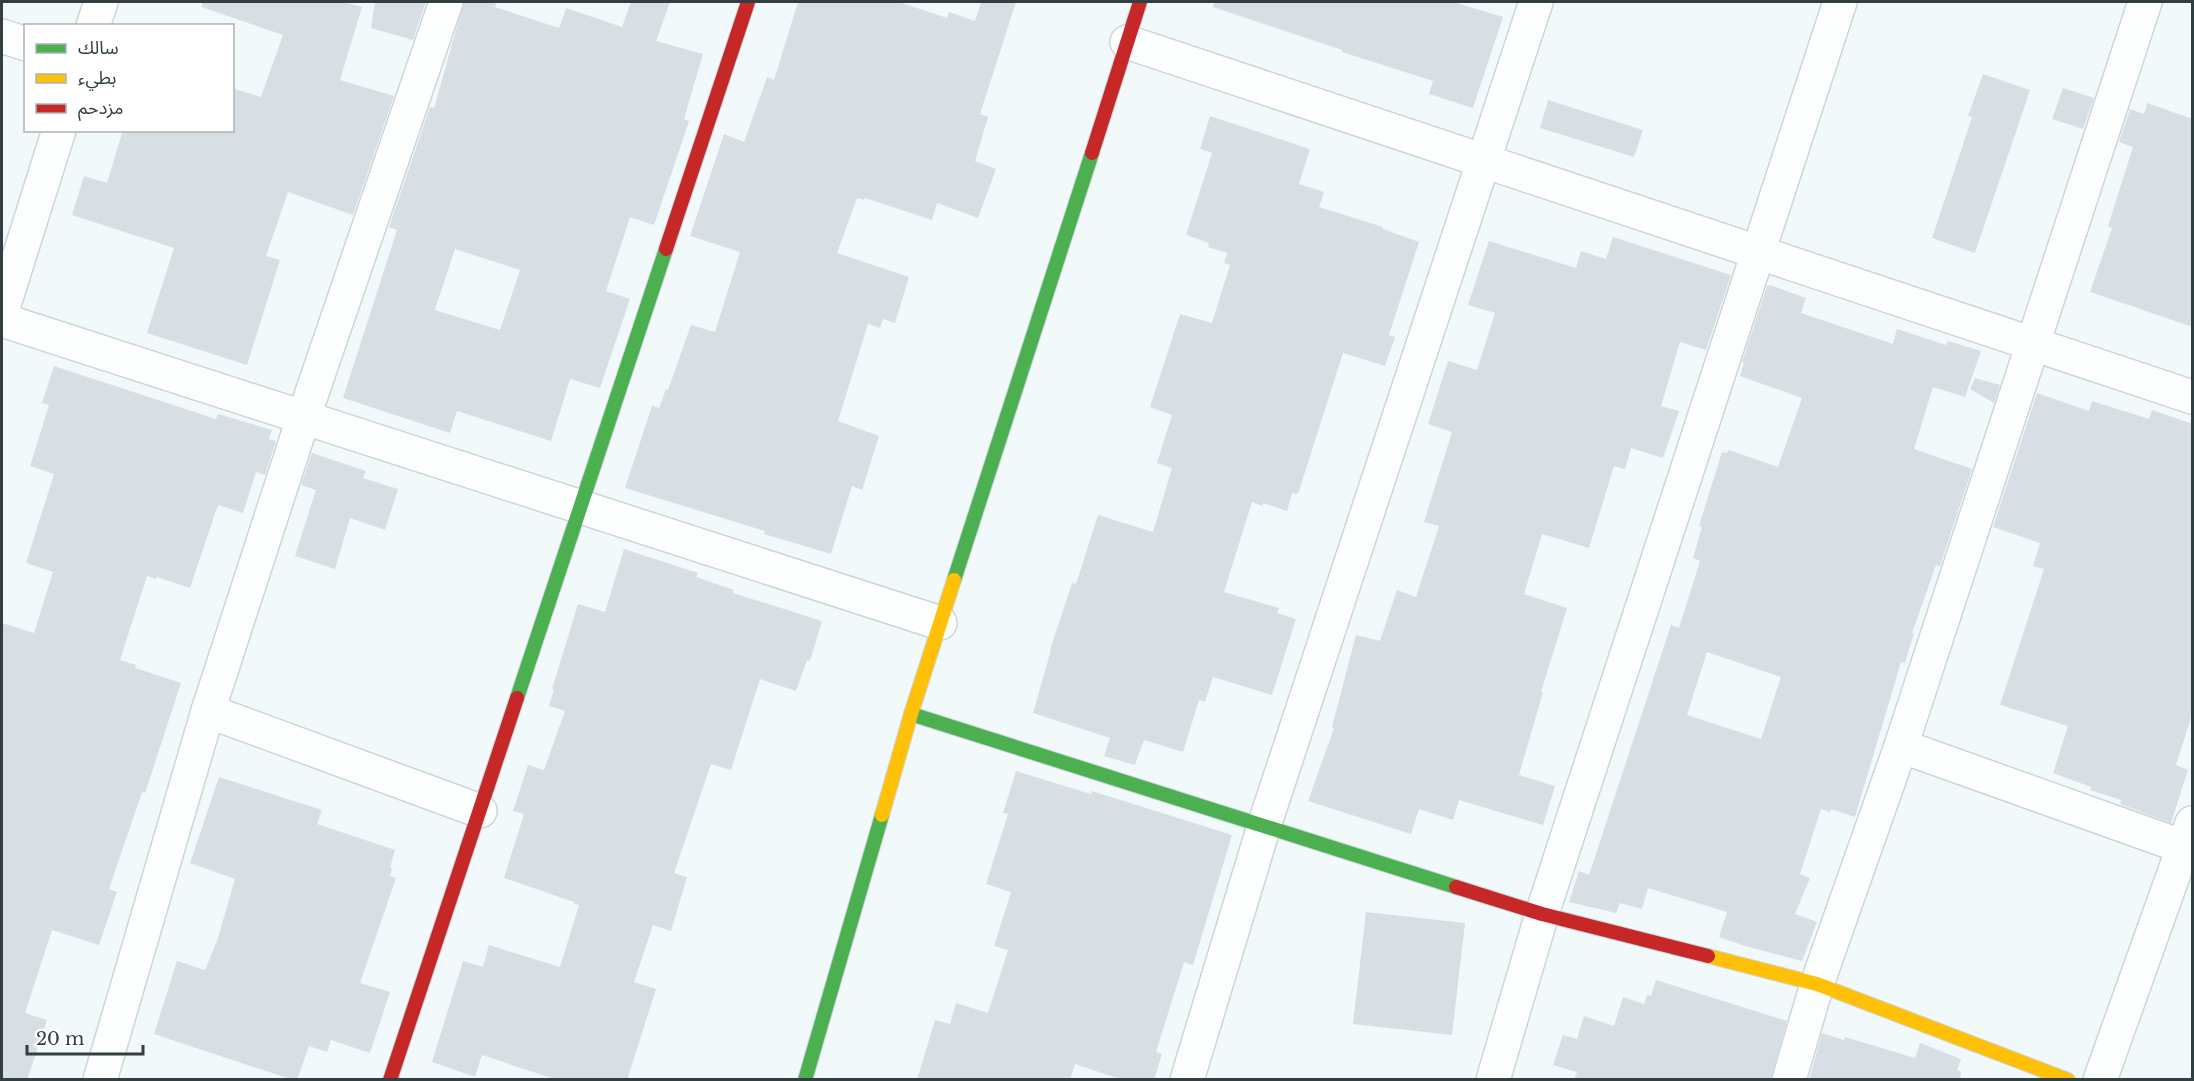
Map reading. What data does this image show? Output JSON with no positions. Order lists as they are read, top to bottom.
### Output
{
  "legend": ["سالك", "بطيء", "مزدحم"],
  "scale_bar": "20 m"
}
